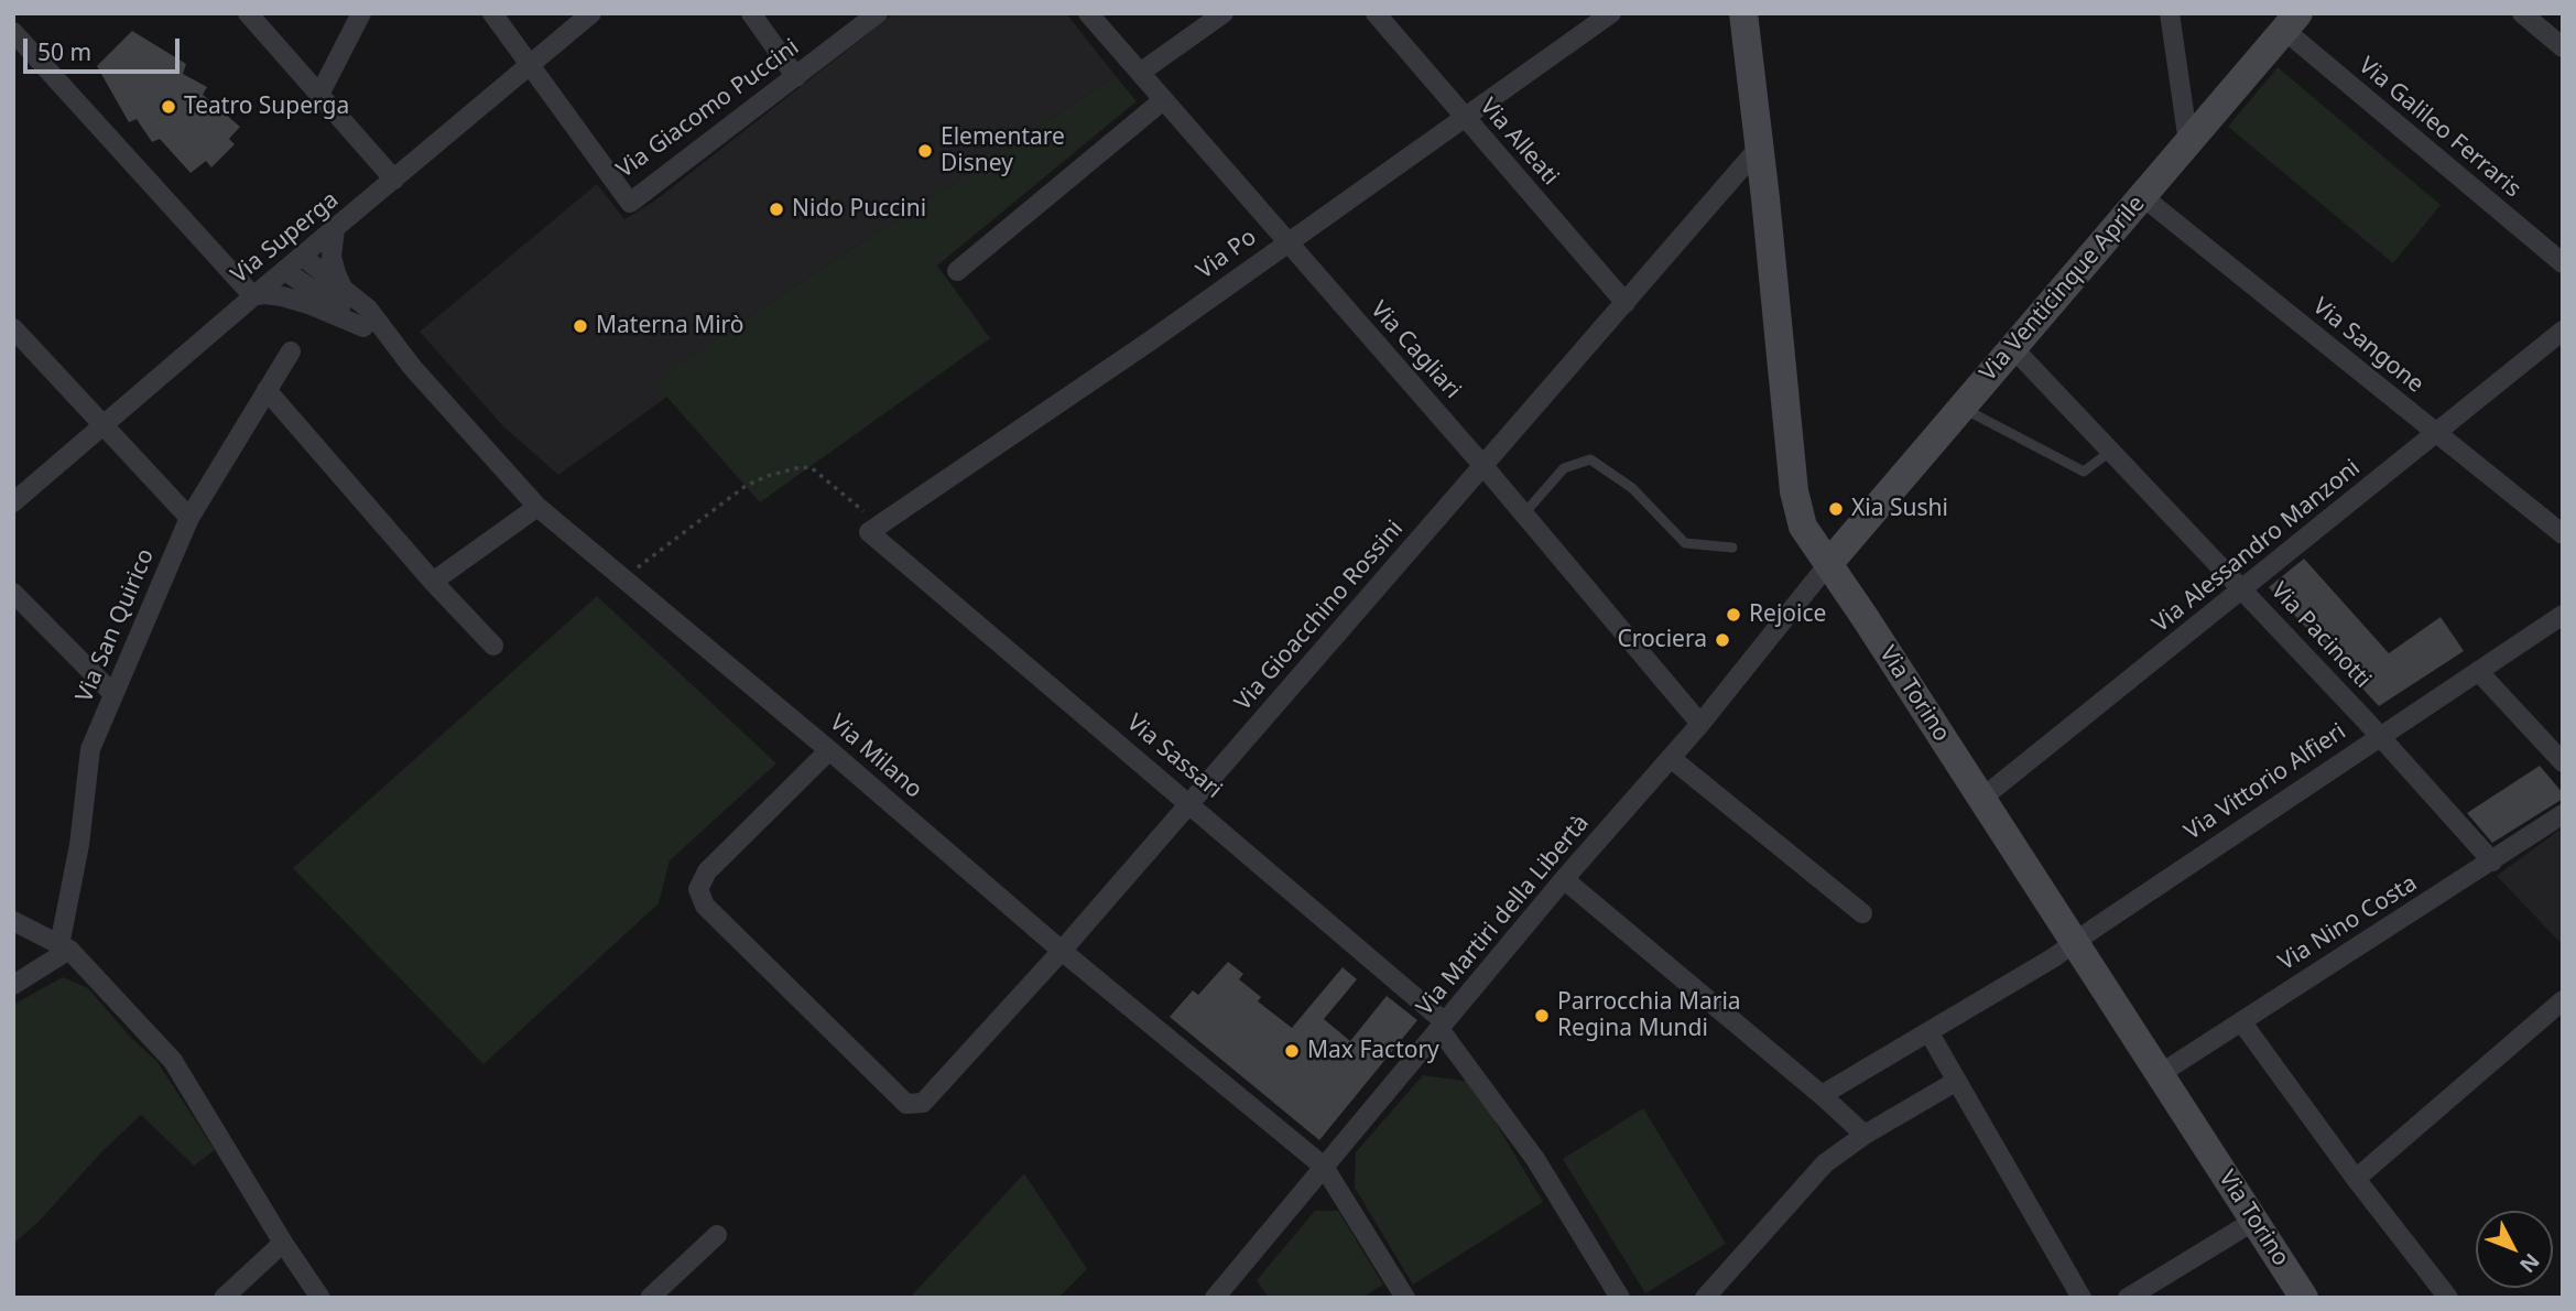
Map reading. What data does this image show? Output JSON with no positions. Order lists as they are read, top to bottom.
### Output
{
  "streets": {
    "main road": ["Via Venticinque Aprile", "Via Torino"],
    "street": [
      "Via Giacomo Puccini",
      "Via Galileo Ferraris",
      "Via Alleati",
      "Via Superga",
      "Via Po",
      "Via Sangone",
      "Via Cagliari",
      "Via Alessandro Manzoni",
      "Via Gioacchino Rossini",
      "Via San Quirico",
      "Via Pacinotti",
      "Via Milano",
      "Via Sassari",
      "Via Vittorio Alfieri",
      "Via Martiri della Libertà",
      "Via Nino Costa"
    ]
  },
  "crossings": [
    ["Via Giacomo Puccini", "Via Superga"],
    ["Via Galileo Ferraris", "Via Venticinque Aprile"],
    ["Via Alleati", "Via Po"],
    ["Via Alleati", "Via Gioacchino Rossini"],
    ["Via Superga", "Via Milano"],
    ["Via Po", "Via Cagliari"],
    ["Via Po", "Via Sassari"],
    ["Via Venticinque Aprile", "Via Sangone"],
    ["Via Venticinque Aprile", "Via Pacinotti"],
    ["Via Venticinque Aprile", "Via Torino"],
    ["Via Venticinque Aprile", "Via Martiri della Libertà"],
    ["Via Sangone", "Via Alessandro Manzoni"],
    ["Via Cagliari", "Via Gioacchino Rossini"],
    ["Via Cagliari", "Via Martiri della Libertà"],
    ["Via Alessandro Manzoni", "Via Pacinotti"],
    ["Via Alessandro Manzoni", "Via Torino"],
    ["Via Gioacchino Rossini", "Via Torino"],
    ["Via Gioacchino Rossini", "Via Milano"],
    ["Via Gioacchino Rossini", "Via Sassari"],
    ["Via Pacinotti", "Via Vittorio Alfieri"],
    ["Via Pacinotti", "Via Nino Costa"],
    ["Via Torino", "Via Vittorio Alfieri"],
    ["Via Torino", "Via Martiri della Libertà"],
    ["Via Torino", "Via Nino Costa"],
    ["Via Milano", "Via Martiri della Libertà"],
    ["Via Sassari", "Via Martiri della Libertà"]
  ],
  "places": [
    "Teatro Superga",
    "Elementare Disney",
    "Nido Puccini",
    "Materna Mirò",
    "Xia Sushi",
    "Rejoice",
    "Crociera",
    "Parrocchia Maria Regina Mundi",
    "Max Factory"
  ],
  "scale_bar": "50 m",
  "north": "bottom right"
}
